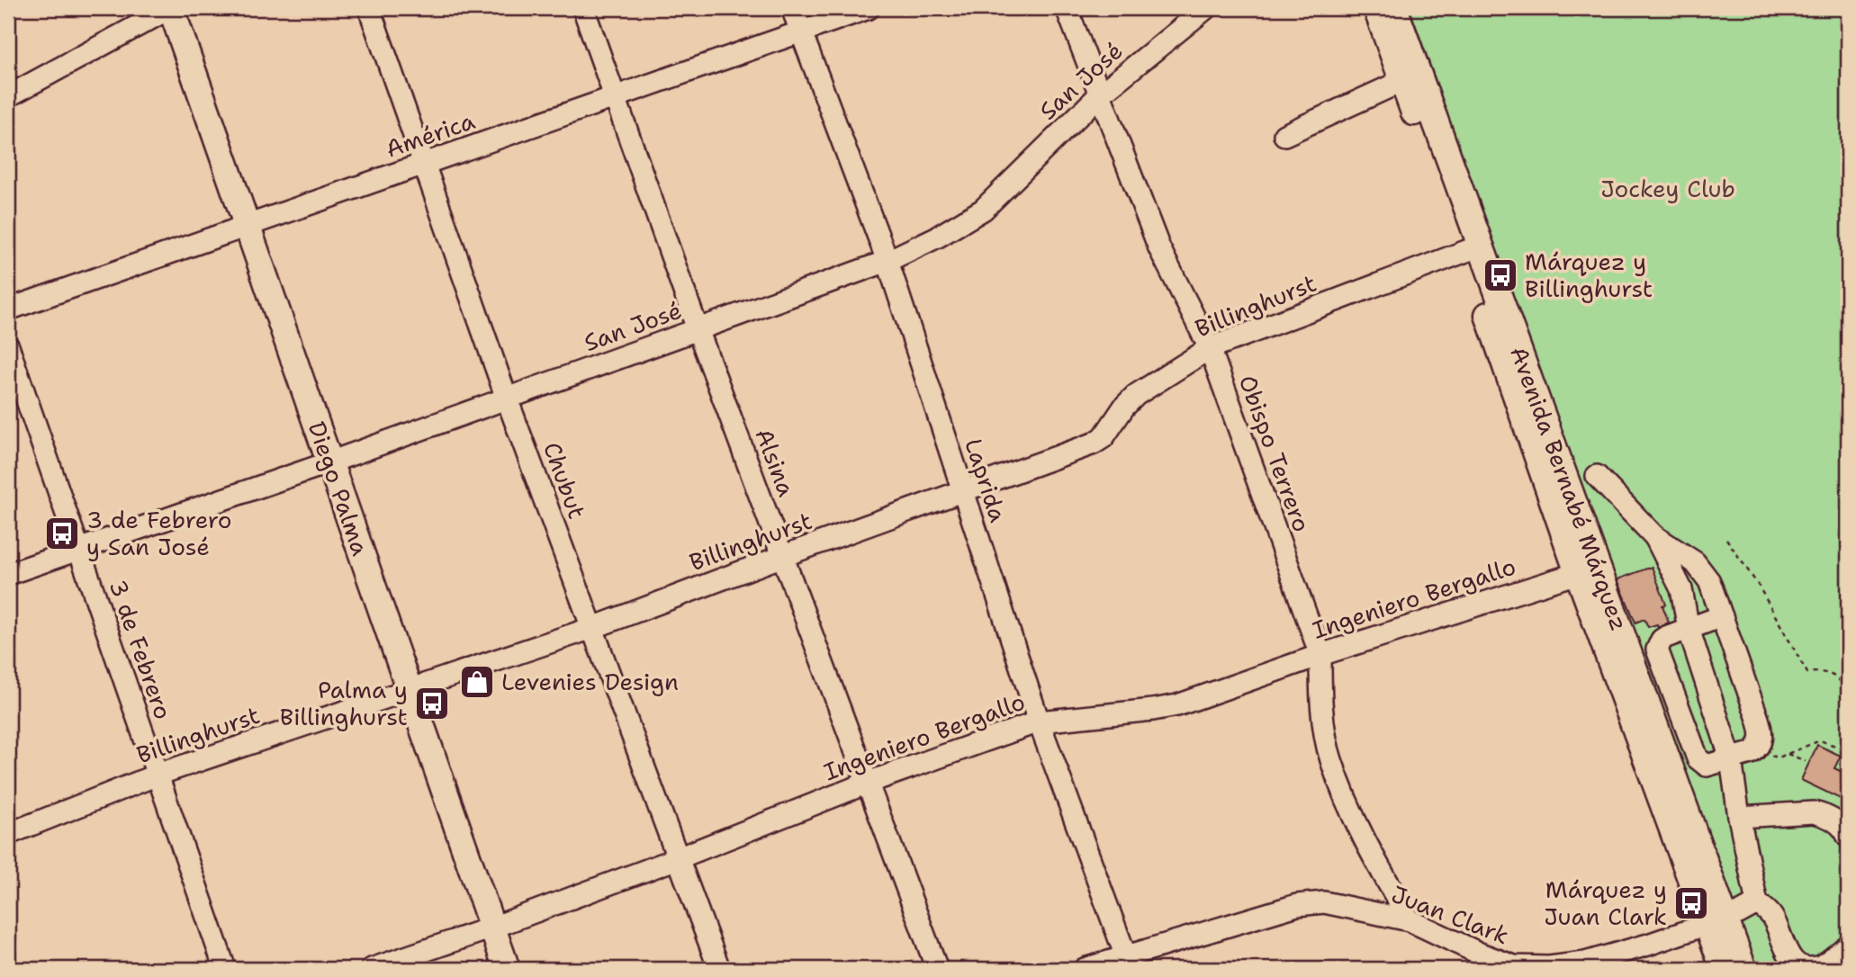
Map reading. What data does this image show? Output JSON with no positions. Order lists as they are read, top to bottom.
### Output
{
  "streets": {
    "main road": ["Diego Palma", "Avenida Bernabé Márquez"],
    "street": [
      "San José",
      "América",
      "Billinghurst",
      "Obispo Terrero",
      "Alsina",
      "Chubut",
      "Laprida",
      "Ingeniero Bergallo",
      "3 de Febrero",
      "Juan Clark"
    ]
  },
  "crossings": [
    ["San José", "Obispo Terrero"],
    ["San José", "Alsina"],
    ["San José", "Chubut"],
    ["San José", "Laprida"],
    ["San José", "Diego Palma"],
    ["San José", "3 de Febrero"],
    ["América", "Alsina"],
    ["América", "Chubut"],
    ["América", "Laprida"],
    ["América", "Diego Palma"],
    ["Billinghurst", "Obispo Terrero"],
    ["Billinghurst", "Alsina"],
    ["Billinghurst", "Chubut"],
    ["Billinghurst", "Laprida"],
    ["Billinghurst", "Diego Palma"],
    ["Billinghurst", "Avenida Bernabé Márquez"],
    ["Billinghurst", "3 de Febrero"],
    ["Obispo Terrero", "Ingeniero Bergallo"],
    ["Obispo Terrero", "Juan Clark"],
    ["Alsina", "Ingeniero Bergallo"],
    ["Chubut", "Ingeniero Bergallo"],
    ["Laprida", "Ingeniero Bergallo"],
    ["Laprida", "Juan Clark"],
    ["Diego Palma", "Ingeniero Bergallo"],
    ["Avenida Bernabé Márquez", "Ingeniero Bergallo"],
    ["Avenida Bernabé Márquez", "Juan Clark"]
  ],
  "parks": ["Jockey Club"],
  "places": {
    "bus stop": [
      "Márquez y Billinghurst",
      "3 de Febrero y San José",
      "Palma y Billinghurst",
      "Márquez y Juan Clark"
    ],
    "shop": ["Levenies Design"]
  }
}
